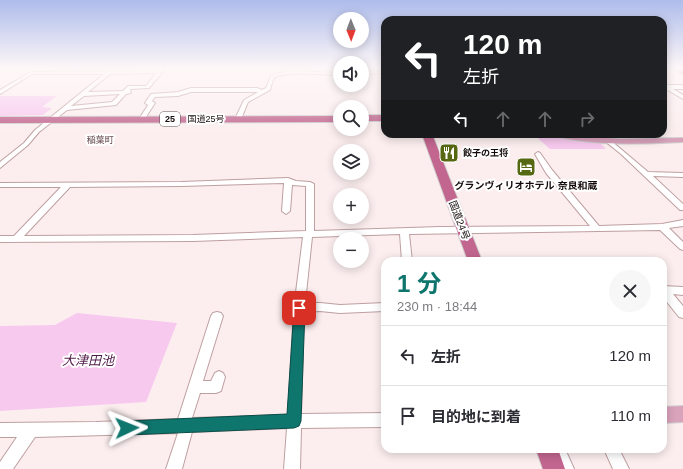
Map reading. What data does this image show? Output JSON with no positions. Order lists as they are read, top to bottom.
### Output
{
  "streets": {
    "highway": ["25", "国道25号", "国道24号"]
  },
  "districts": ["稲葉町"],
  "water": ["大津田池"],
  "places": {
    "restaurant": ["餃子の王将"],
    "hotel": ["グランヴィリオホテル 奈良和蔵"]
  },
  "north": "bottom",
  "page": {
    "map_buttons": ["+", "−"],
    "turn": ["120 m", "左折"],
    "heading": ["1 分", "230 m · 18:44"],
    "list": [
      {
        "name": "左折",
        "value": "120 m"
      },
      {
        "name": "目的地に到着",
        "value": "110 m"
      }
    ]
  }
}
